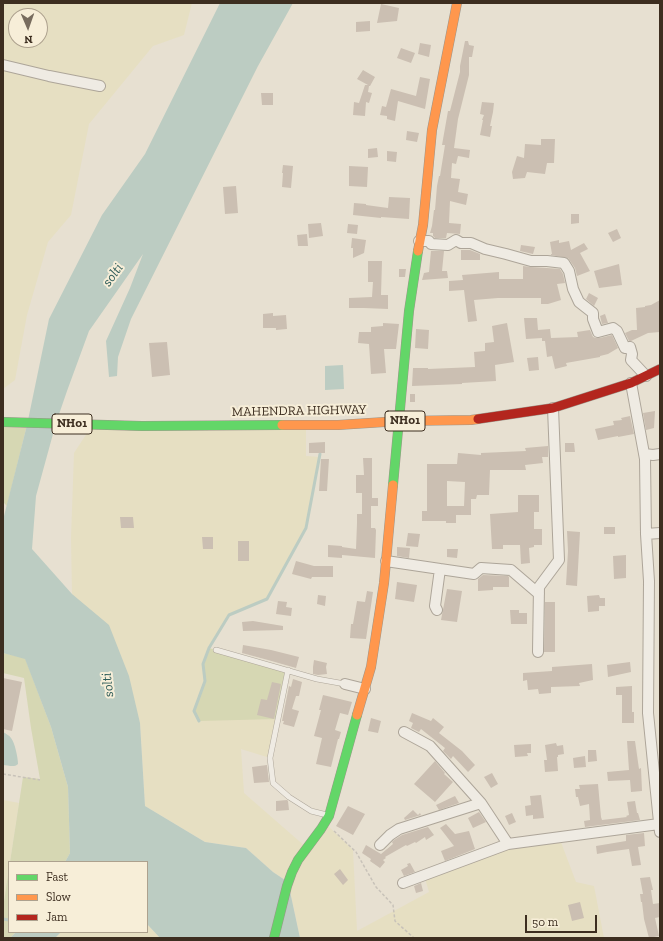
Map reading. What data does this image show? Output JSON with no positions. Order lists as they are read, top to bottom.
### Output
{
  "streets": {
    "main road": ["MAHENDRA HIGHWAY", "NH01"]
  },
  "water": ["solti"],
  "legend": ["Fast", "Slow", "Jam"],
  "scale_bar": "50 m",
  "north": "bottom"
}
